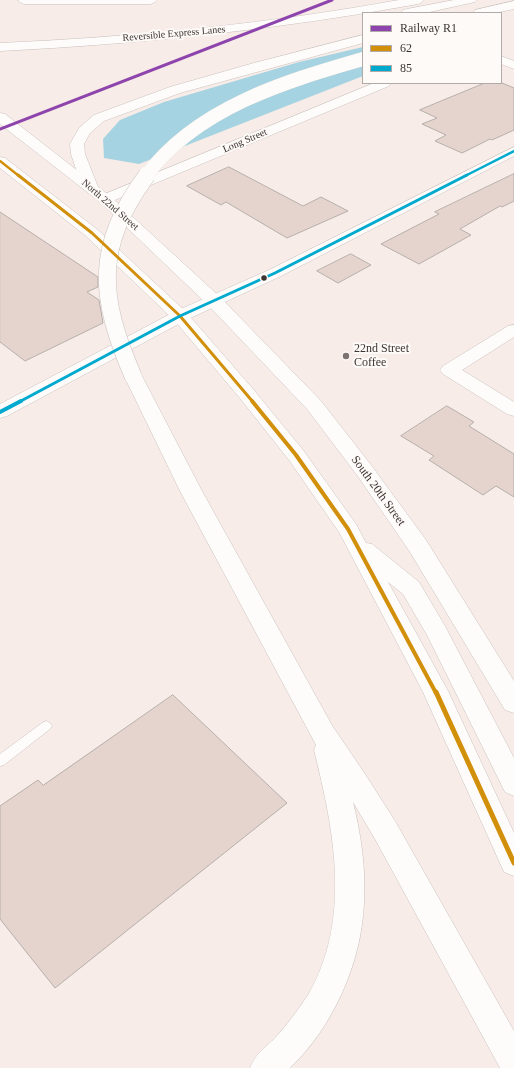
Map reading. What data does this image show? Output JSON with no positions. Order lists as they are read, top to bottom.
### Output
{
  "streets": {
    "main road": ["Reversible Express Lanes", "North 22nd Street", "South 20th Street"],
    "street": ["Long Street"]
  },
  "crossings": [
    ["Long Street", "North 22nd Street"],
    ["North 22nd Street", "South 20th Street"]
  ],
  "places": ["22nd Street Coffee"],
  "lines": ["rail line R1", "transit line 85", "transit line 62"],
  "legend": ["Railway R1", "62", "85"]
}
